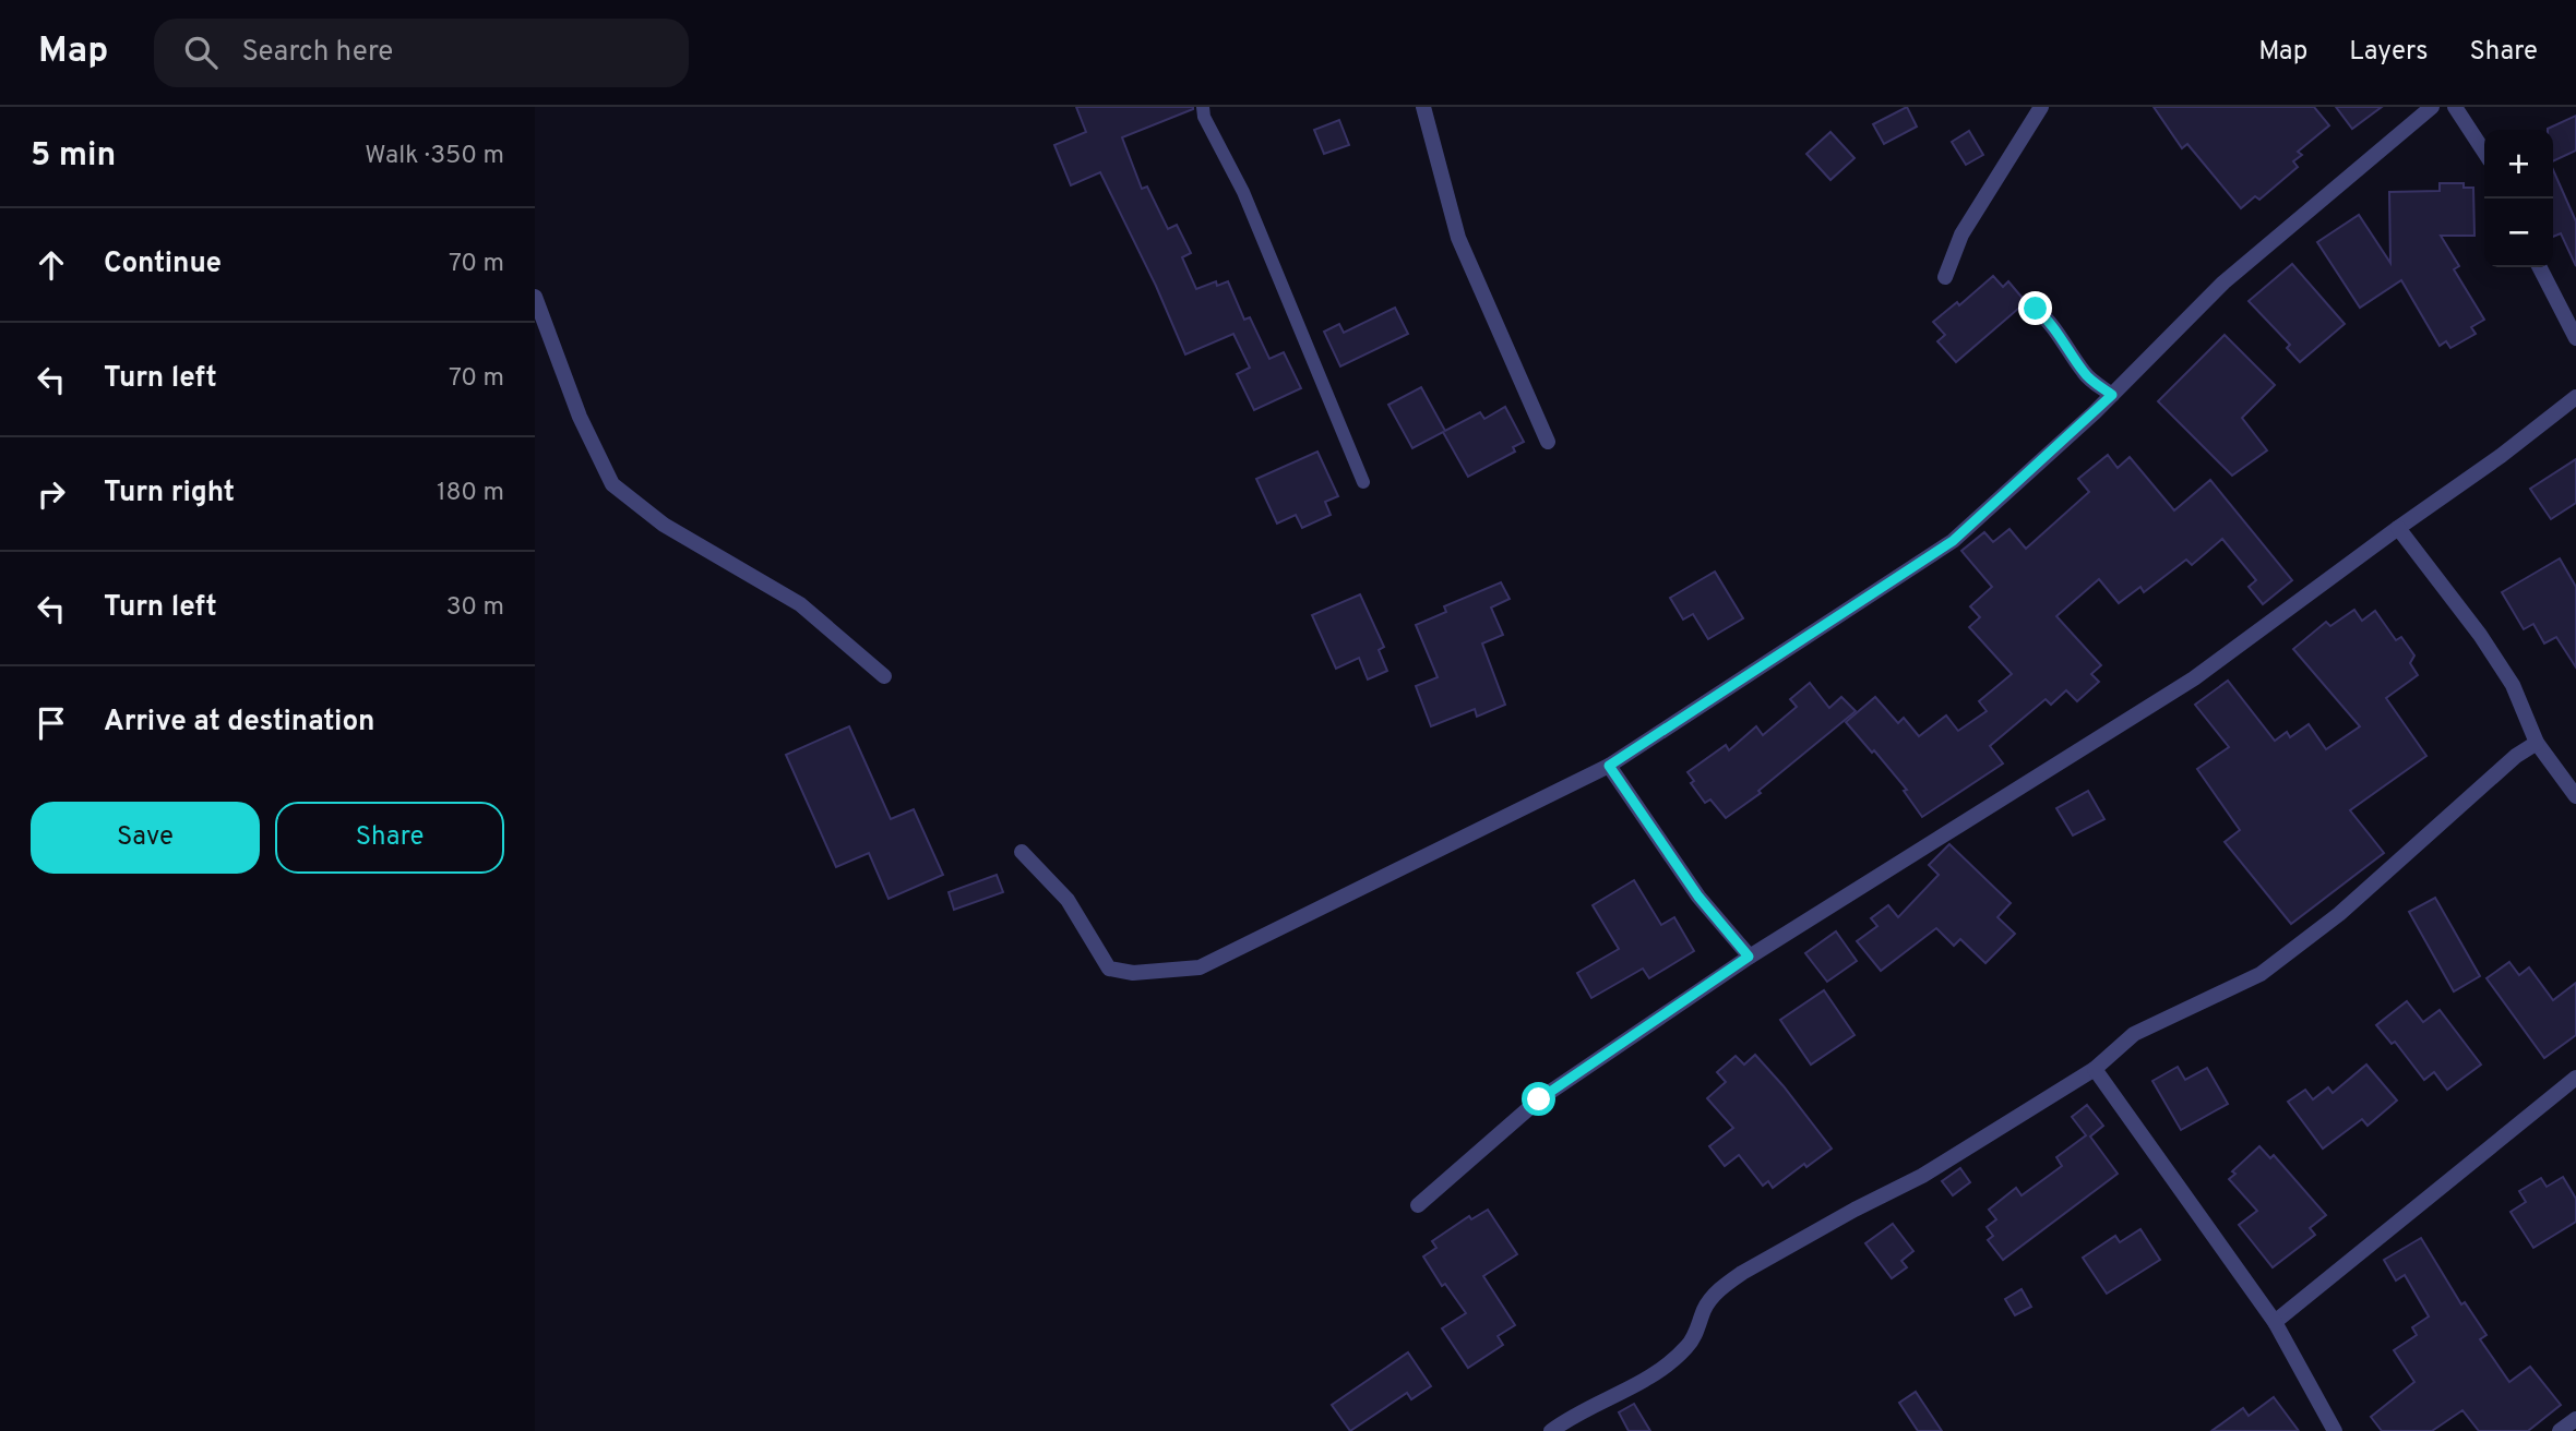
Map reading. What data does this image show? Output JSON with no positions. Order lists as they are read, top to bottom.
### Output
{
  "page": {
    "header": "Map",
    "search": "Search here",
    "nav": ["Map", "Layers", "Share"],
    "heading": ["5 min", "Walk · 350 m"],
    "map_buttons": ["+", "−"],
    "list": [
      ["Continue", "70 m"],
      ["Turn left", "70 m"],
      ["Turn right", "180 m"],
      ["Turn left", "30 m"],
      "Arrive at destination"
    ],
    "buttons": ["Save", "Share"]
  }
}
